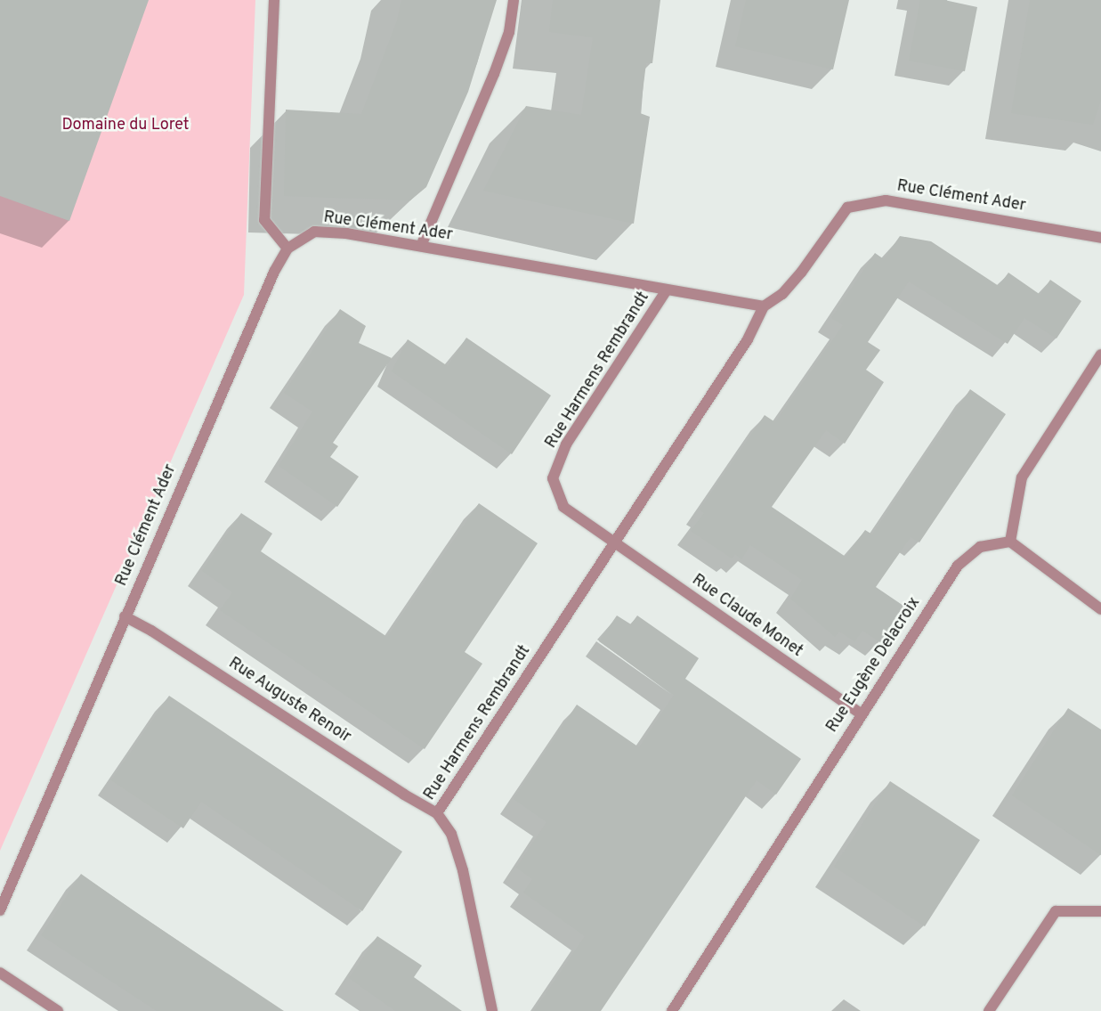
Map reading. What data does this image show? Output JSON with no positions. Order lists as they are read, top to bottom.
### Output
{
  "streets": {
    "street": [
      "Rue Clément Ader",
      "Rue Harmens Rembrandt",
      "Rue Claude Monet",
      "Rue Eugène Delacroix",
      "Rue Auguste Renoir"
    ]
  },
  "crossings": [
    ["Rue Clément Ader", "Rue Harmens Rembrandt"],
    ["Rue Clément Ader", "Rue Auguste Renoir"],
    ["Rue Harmens Rembrandt", "Rue Claude Monet"],
    ["Rue Harmens Rembrandt", "Rue Auguste Renoir"],
    ["Rue Claude Monet", "Rue Eugène Delacroix"]
  ],
  "parks": ["Domaine du Loret"]
}
